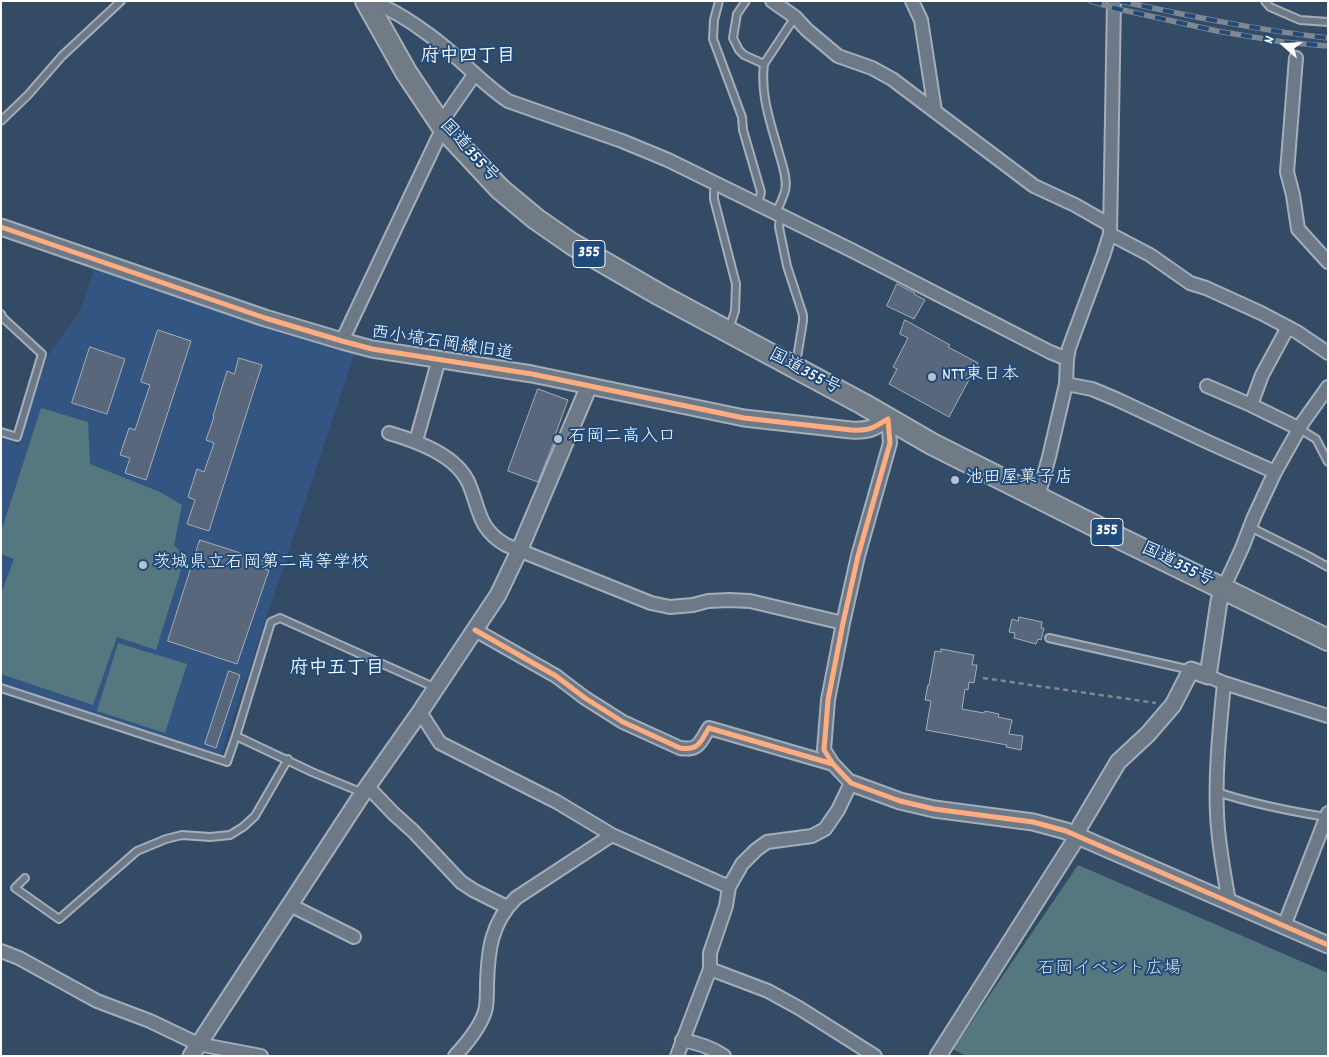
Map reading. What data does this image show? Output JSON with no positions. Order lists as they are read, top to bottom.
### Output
{
  "streets": {
    "highway": ["国道355号", "355"],
    "street": ["西小塙石岡線旧道"]
  },
  "crossings": [
    ["国道355号", "西小塙石岡線旧道"]
  ],
  "districts": ["府中四丁目", "府中五丁目"],
  "parks": ["石岡イベント広場"],
  "places": [
    "NTT東日本",
    "石岡二高入口",
    "池田屋菓子店",
    "茨城県立石岡第二高等学校"
  ],
  "north": "left"
}
